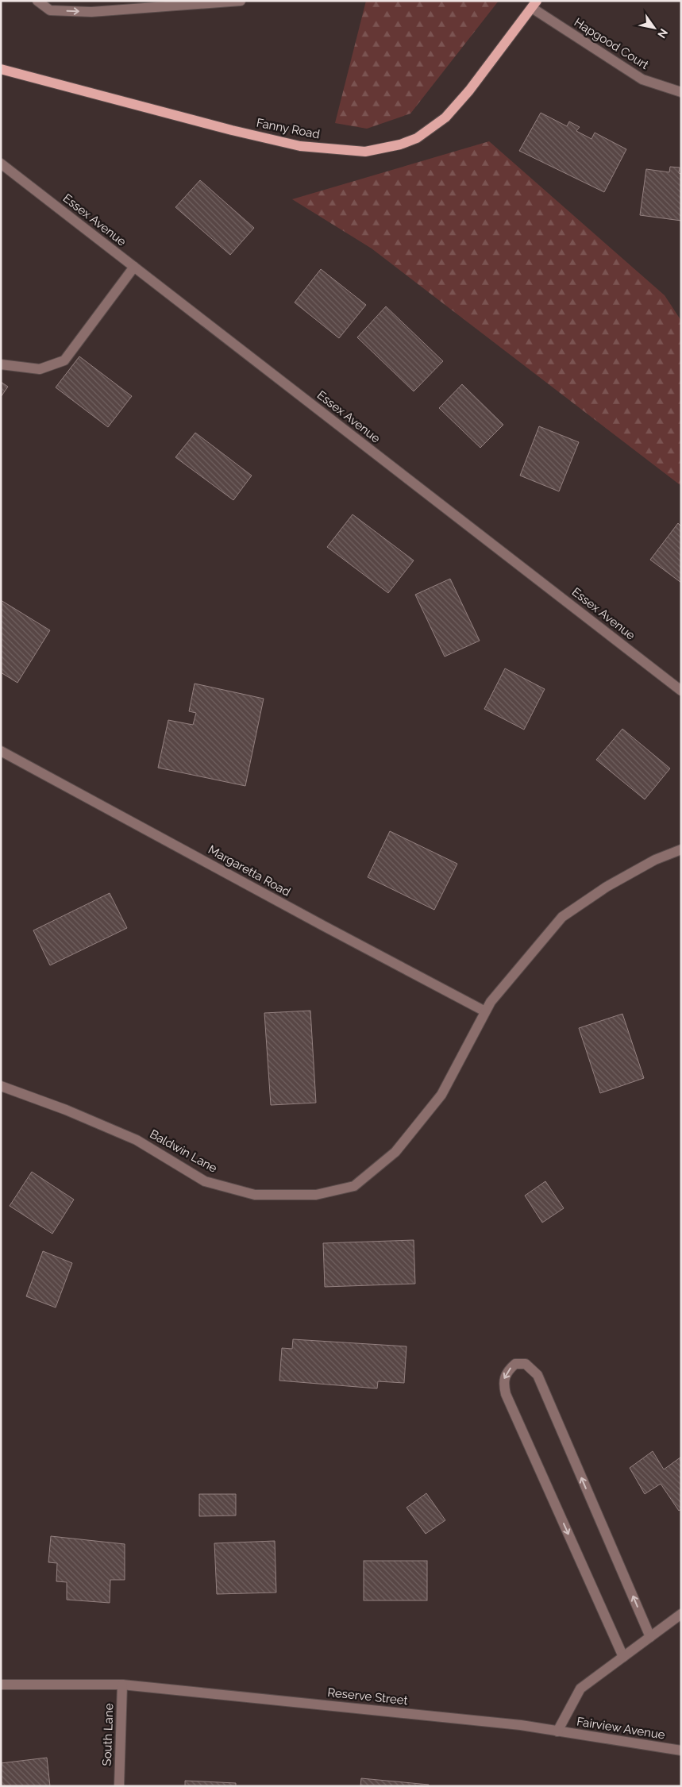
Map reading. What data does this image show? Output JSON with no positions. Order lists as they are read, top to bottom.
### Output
{
  "streets": {
    "main road": ["Fanny Road"],
    "street": [
      "Hapgood Court",
      "Essex Avenue",
      "Margaretta Road",
      "Baldwin Lane",
      "Reserve Street",
      "Fairview Avenue",
      "South Lane"
    ]
  },
  "crossings": [
    ["Hapgood Court", "Fanny Road"],
    ["Margaretta Road", "Baldwin Lane"],
    ["Reserve Street", "Fairview Avenue"],
    ["Reserve Street", "South Lane"]
  ],
  "north": "bottom right"
}
